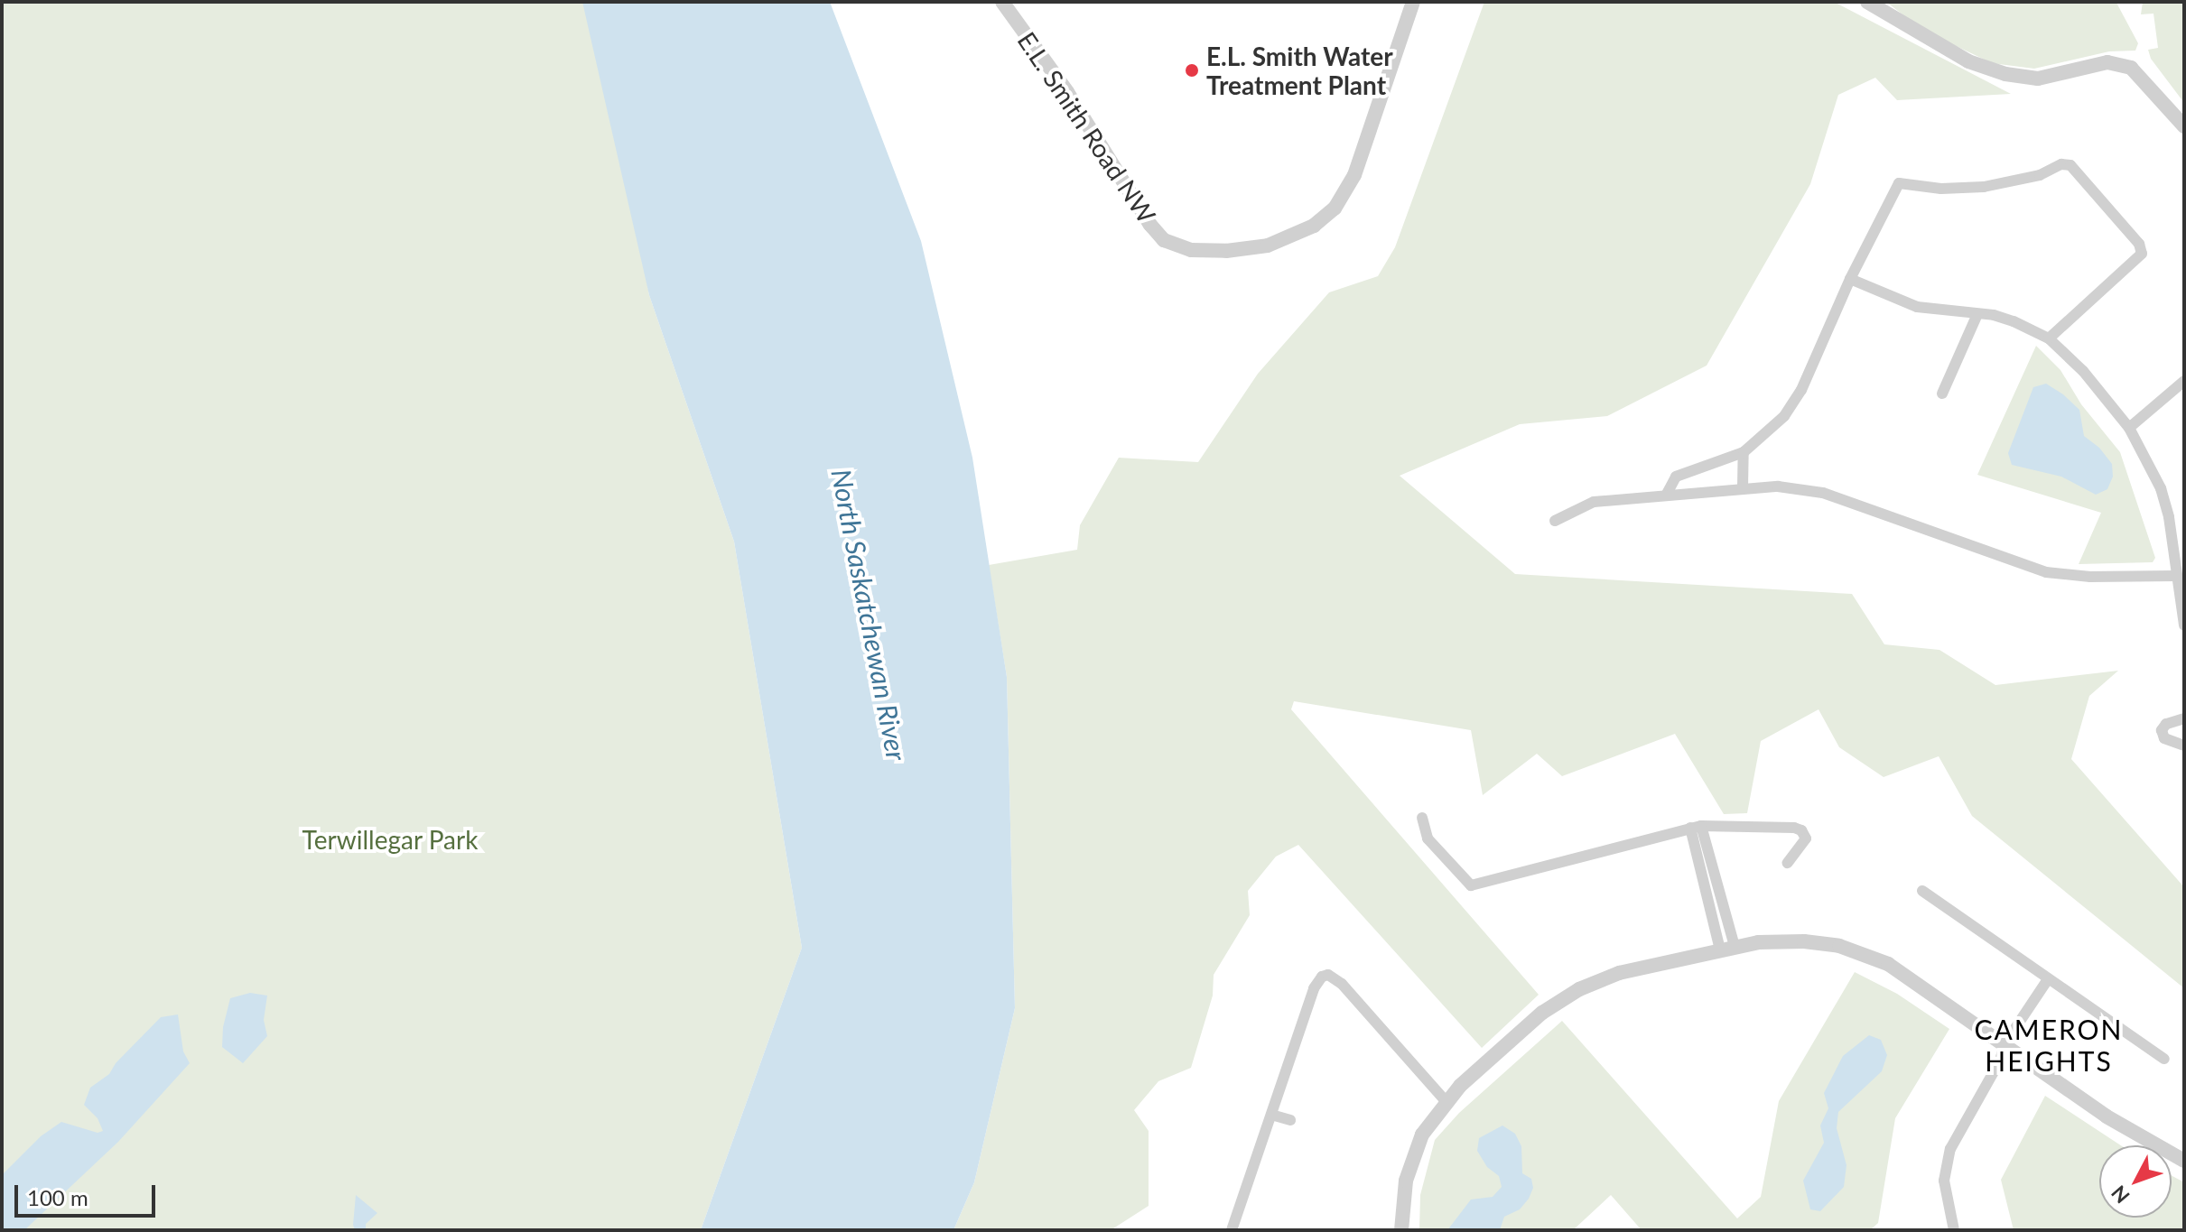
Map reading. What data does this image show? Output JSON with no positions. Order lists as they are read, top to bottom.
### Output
{
  "streets": {
    "street": ["E.L. Smith Road NW"]
  },
  "districts": ["CAMERON HEIGHTS"],
  "water": ["North Saskatchewan River"],
  "parks": ["Terwillegar Park"],
  "places": ["E.L. Smith Water Treatment Plant"],
  "scale_bar": "100 m",
  "north": "bottom left"
}
